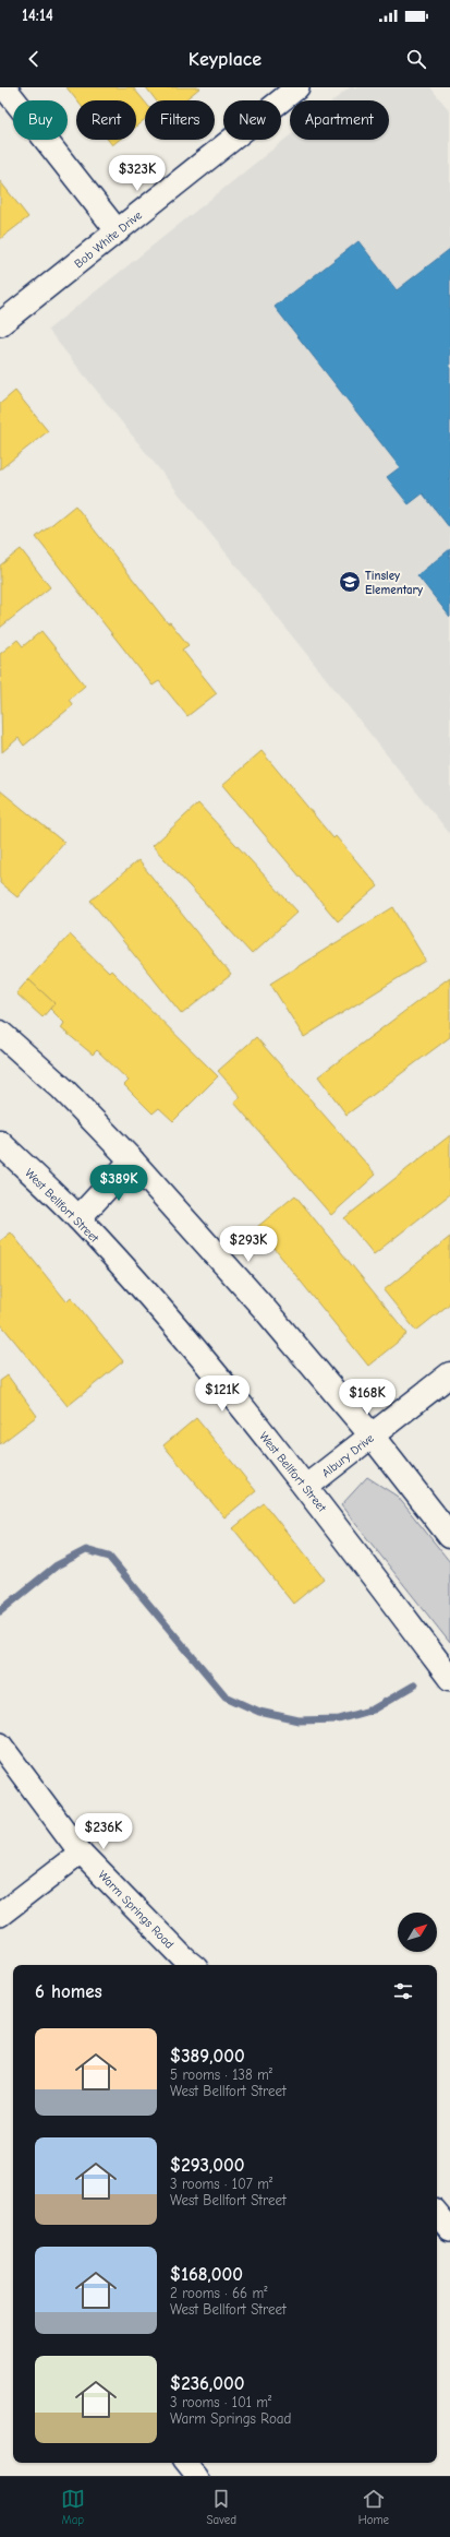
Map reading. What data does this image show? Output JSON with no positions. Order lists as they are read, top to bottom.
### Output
{
  "streets": {
    "main road": ["West Bellfort Street", "Albury Drive"],
    "street": ["Bob White Drive", "Warm Springs Road"]
  },
  "crossings": [
    ["West Bellfort Street", "Albury Drive"]
  ],
  "places": {
    "school or university": ["Tinsley Elementary"]
  },
  "north": "top right",
  "page": {
    "status": "14:14",
    "header": "Keyplace",
    "chip": [
      "Buy",
      "Rent",
      "Filters",
      "New",
      "Apartment"
    ],
    "price": [
      "$323K",
      "$389K",
      "$293K",
      "$121K",
      "$168K",
      "$236K"
    ],
    "heading": "6 homes",
    "list": [
      {
        "name": "$389,000",
        "note": "5 rooms · 138 m² · West Bellfort Street"
      },
      {
        "name": "$293,000",
        "note": "3 rooms · 107 m² · West Bellfort Street"
      },
      {
        "name": "$168,000",
        "note": "2 rooms · 66 m² · West Bellfort Street"
      },
      {
        "name": "$236,000",
        "note": "3 rooms · 101 m² · Warm Springs Road"
      }
    ],
    "tabs": ["Map", "Saved", "Home"]
  }
}
